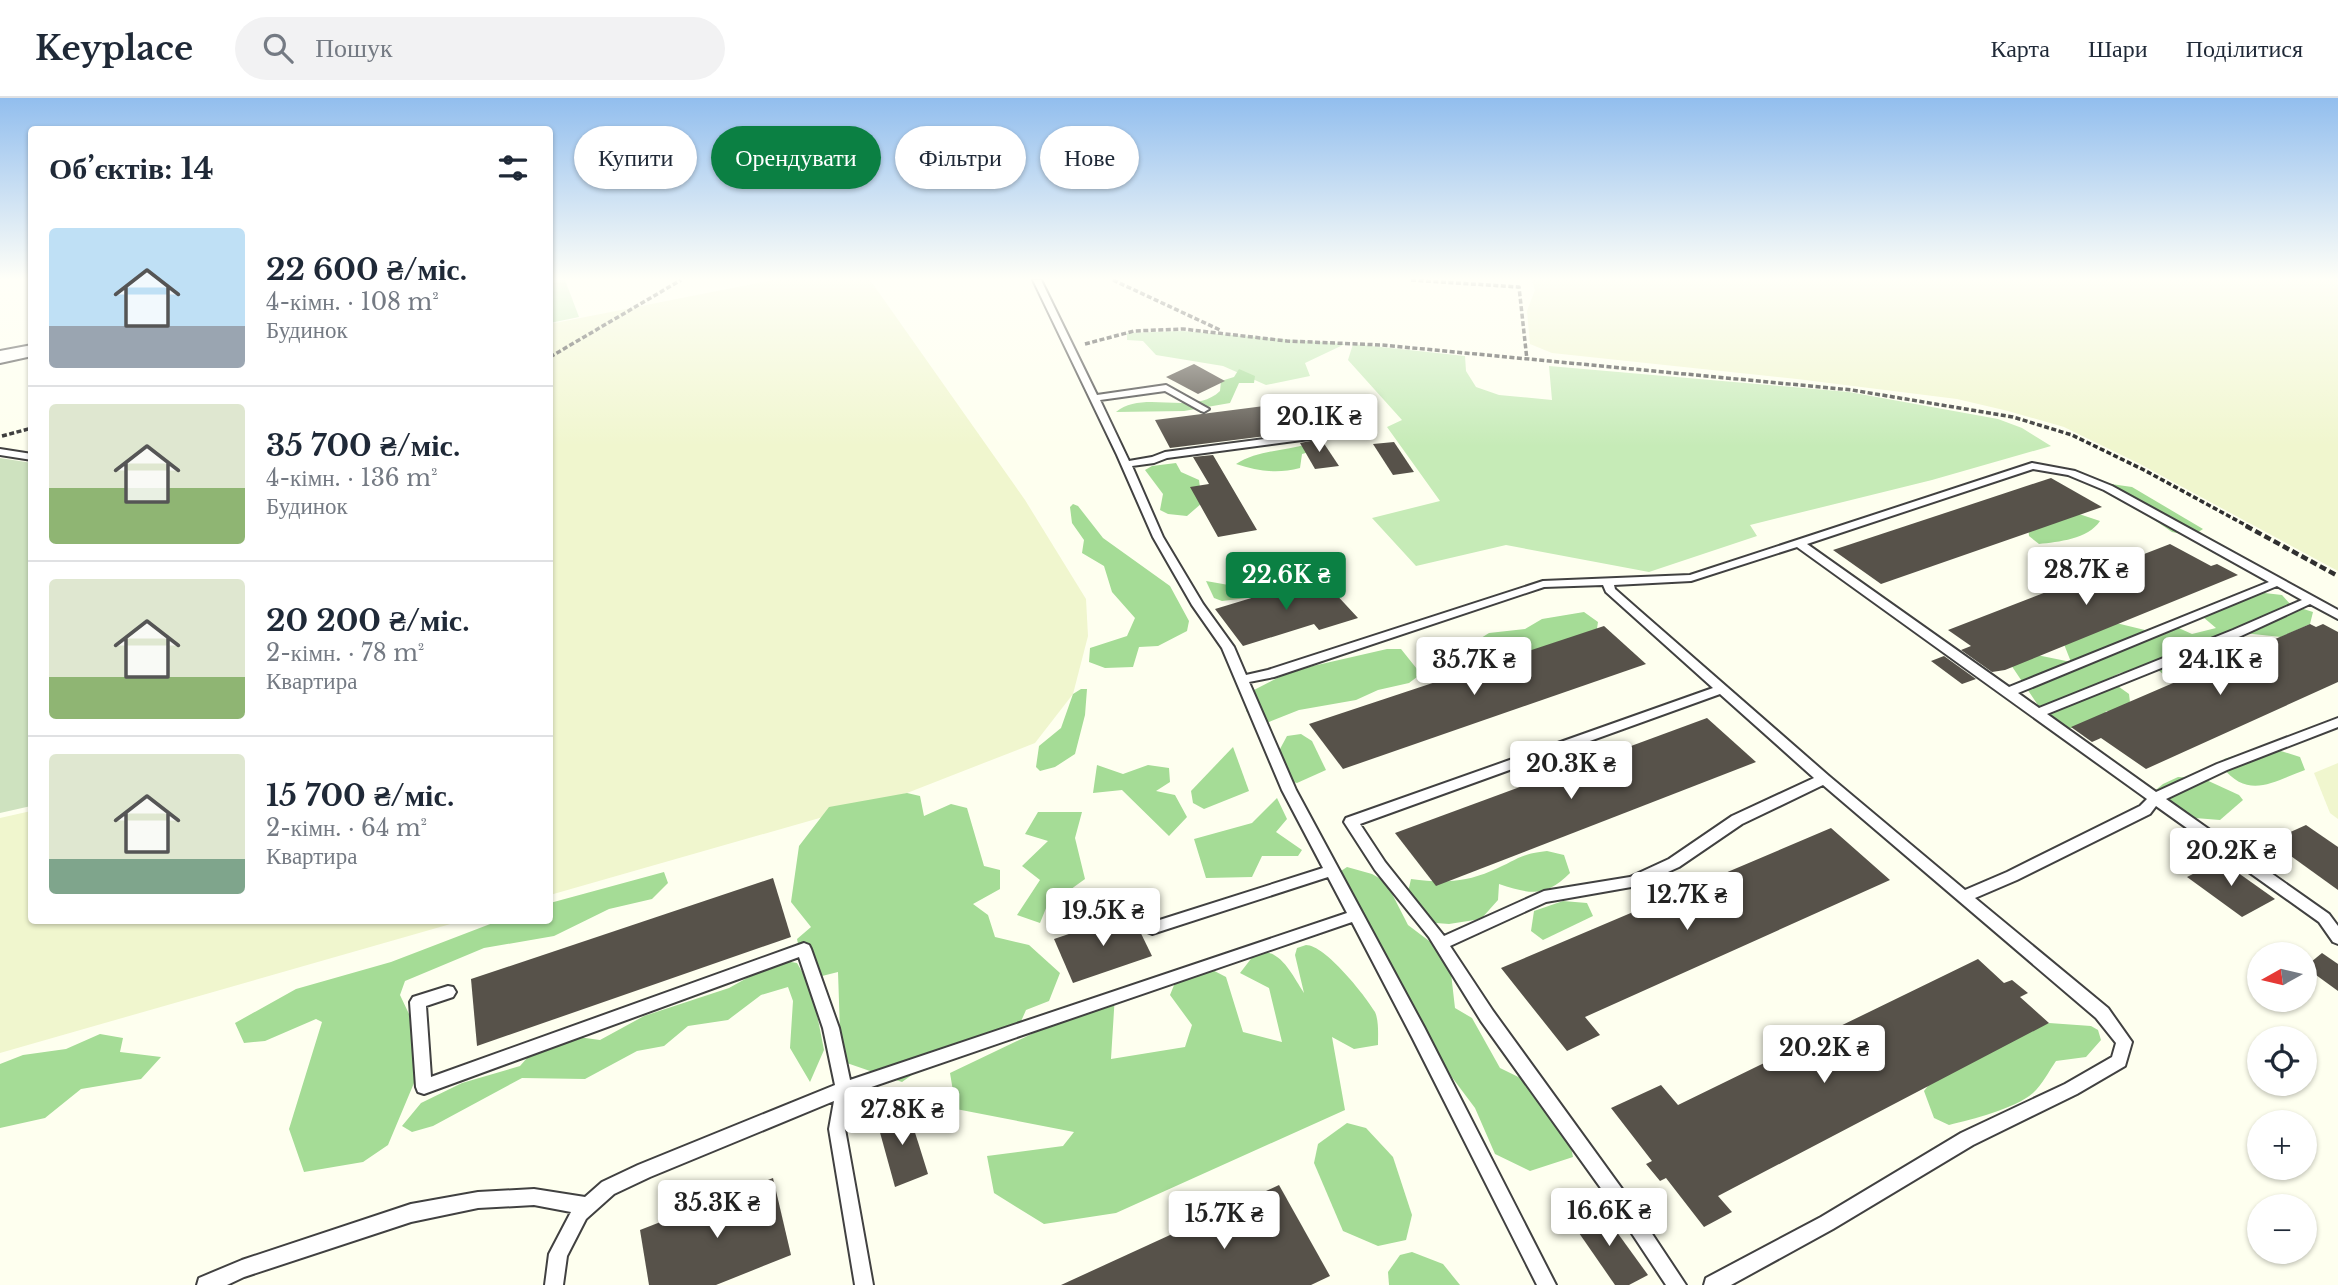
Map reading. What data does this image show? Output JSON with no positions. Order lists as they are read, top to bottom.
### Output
{
  "north": "left",
  "page": {
    "header": "Keyplace",
    "search": "Пошук",
    "nav": ["Карта", "Шари", "Поділитися"],
    "chip": [
      "Купити",
      "Орендувати",
      "Фільтри",
      "Нове"
    ],
    "heading": "Об’єктів: 14",
    "list": [
      {
        "name": "22 600 ₴/міс.",
        "note": "4-кімн. · 108 m² · Будинок"
      },
      {
        "name": "35 700 ₴/міс.",
        "note": "4-кімн. · 136 m² · Будинок"
      },
      {
        "name": "20 200 ₴/міс.",
        "note": "2-кімн. · 78 m² · Квартира"
      },
      {
        "name": "15 700 ₴/міс.",
        "note": "2-кімн. · 64 m² · Квартира"
      }
    ],
    "price": [
      "20.1K ₴",
      "28.7K ₴",
      "22.6K ₴",
      "35.7K ₴",
      "24.1K ₴",
      "20.3K ₴",
      "20.2K ₴",
      "12.7K ₴",
      "19.5K ₴",
      "20.2K ₴",
      "27.8K ₴",
      "35.3K ₴",
      "16.6K ₴",
      "15.7K ₴"
    ],
    "map_buttons": ["+", "−"]
  }
}
